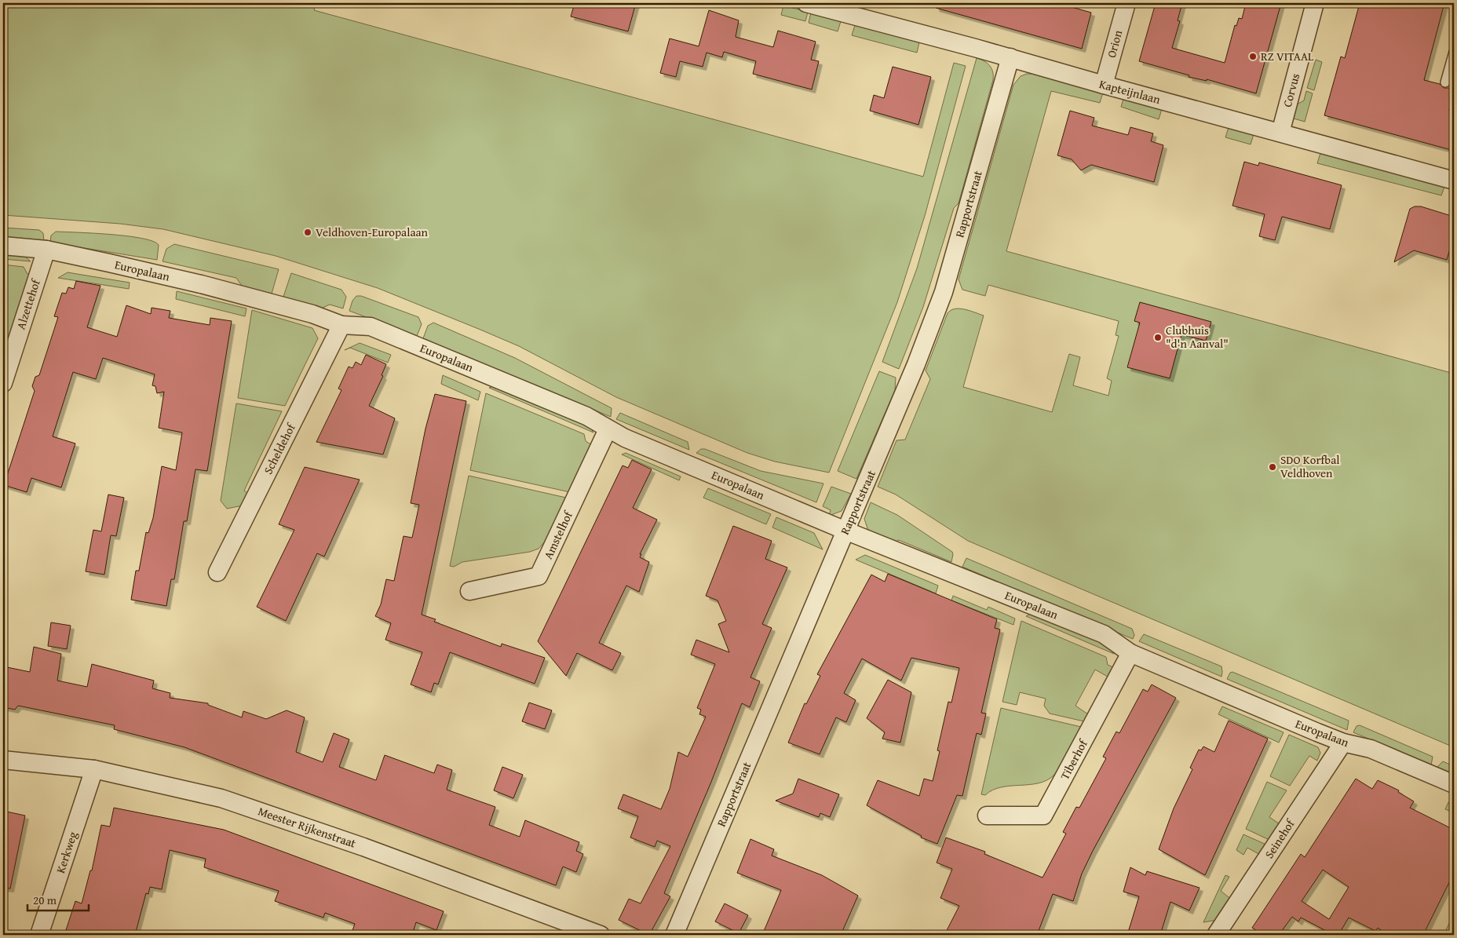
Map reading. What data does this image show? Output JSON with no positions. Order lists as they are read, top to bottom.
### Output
{
  "streets": {
    "street": [
      "Orion",
      "Corvus",
      "Kapteijnlaan",
      "Rapportstraat",
      "Europalaan",
      "Alzettehof",
      "Scheldehof",
      "Amstelhof",
      "Tiberhof",
      "Meester Rijkenstraat",
      "Seinehof",
      "Kerkweg"
    ]
  },
  "crossings": [
    ["Orion", "Kapteijnlaan"],
    ["Corvus", "Kapteijnlaan"],
    ["Kapteijnlaan", "Rapportstraat"],
    ["Rapportstraat", "Europalaan"],
    ["Europalaan", "Alzettehof"],
    ["Europalaan", "Scheldehof"],
    ["Europalaan", "Amstelhof"],
    ["Europalaan", "Tiberhof"],
    ["Europalaan", "Seinehof"],
    ["Meester Rijkenstraat", "Kerkweg"]
  ],
  "places": [
    "RZ VITAAL",
    "Veldhoven-Europalaan",
    "Clubhuis \"d'n Aanval\"",
    "SDO Korfbal Veldhoven"
  ],
  "scale_bar": "20 m"
}
